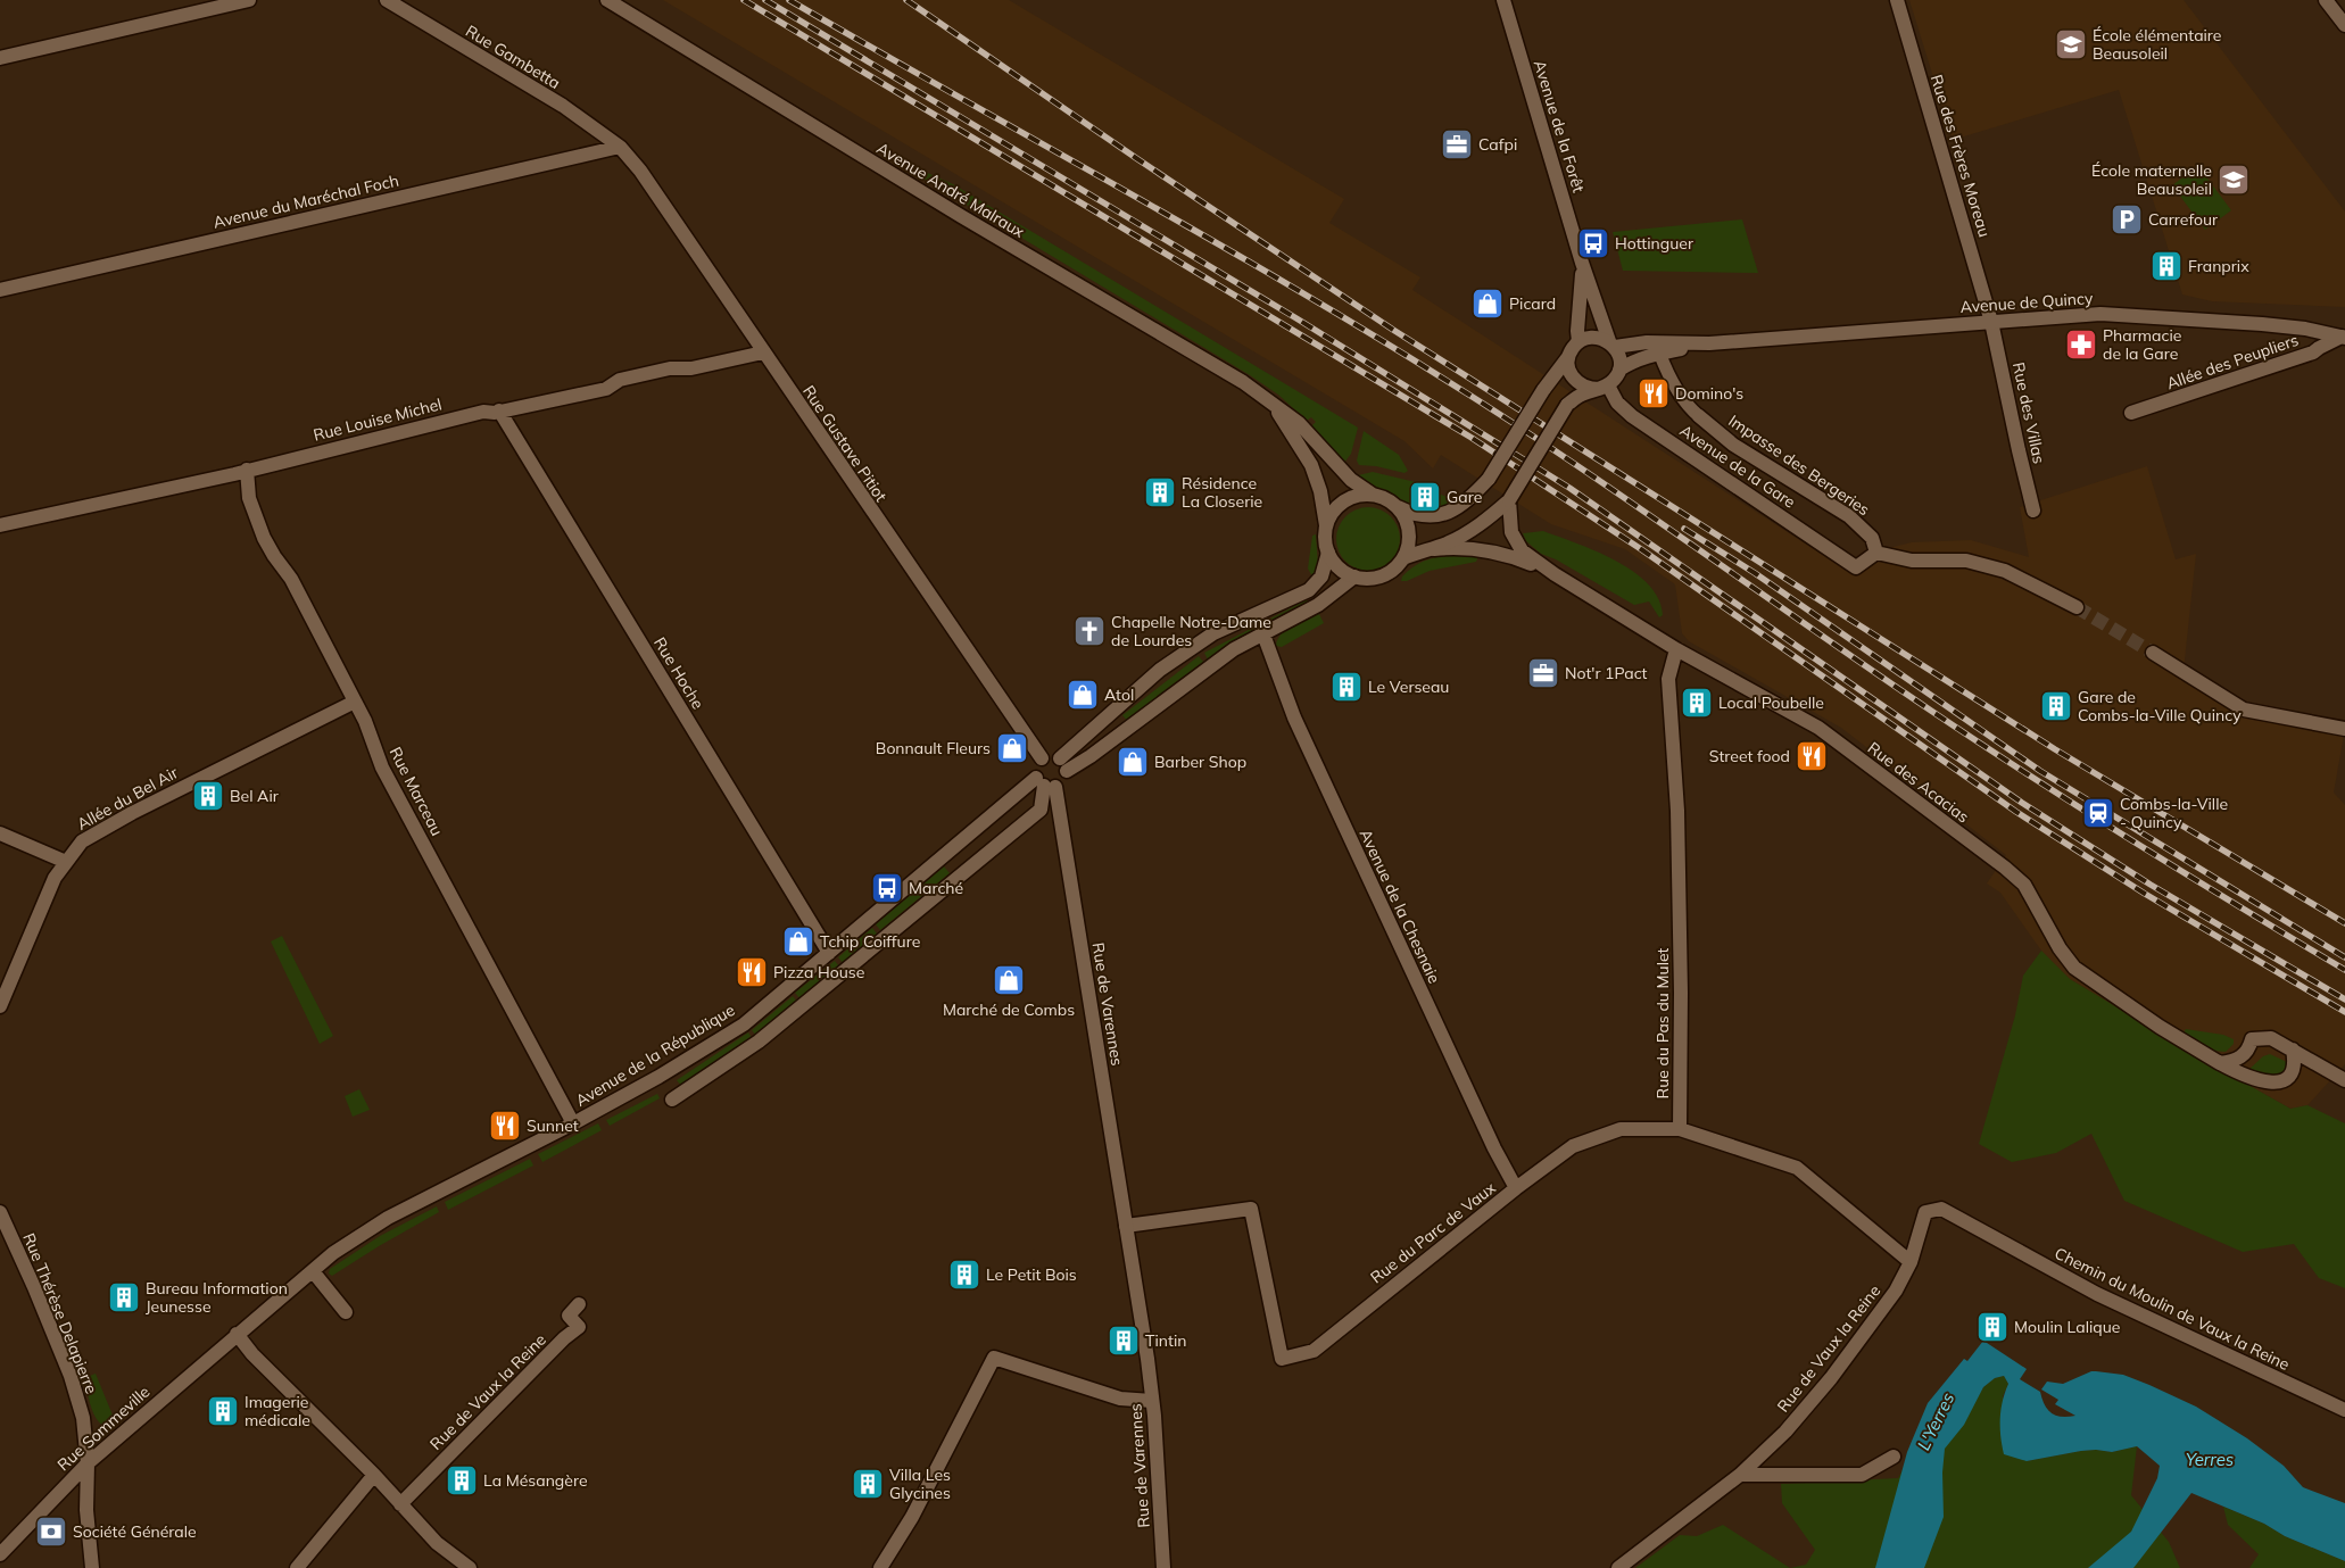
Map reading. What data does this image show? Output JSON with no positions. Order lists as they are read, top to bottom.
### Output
{
  "streets": {
    "street": [
      "Rue Gambetta",
      "Avenue de la Forêt",
      "Rue des Frères Moreau",
      "Avenue André Malraux",
      "Avenue du Maréchal Foch",
      "Avenue de Quincy",
      "Allée des Peupliers",
      "Rue des Villas",
      "Rue Louise Michel",
      "Rue Gustave Pitiot",
      "Impasse des Bergeries",
      "Avenue de la Gare",
      "Rue Hoche",
      "Rue des Acacias",
      "Rue Marceau",
      "Allée du Bel Air",
      "Avenue de la Chesnaie",
      "Rue de Varennes",
      "Rue du Pas du Mulet",
      "Avenue de la République",
      "Rue du Parc de Vaux",
      "Chemin du Moulin de Vaux la Reine",
      "Rue Thérèse Delapierre",
      "Rue de Vaux la Reine",
      "Rue Sommeville"
    ]
  },
  "crossings": [
    ["Rue Gambetta", "Avenue du Maréchal Foch"],
    ["Rue Gambetta", "Rue Gustave Pitiot"],
    ["Avenue de la Forêt", "Avenue de Quincy"],
    ["Avenue de la Forêt", "Avenue de la Gare"],
    ["Rue des Frères Moreau", "Avenue de Quincy"],
    ["Rue des Frères Moreau", "Rue des Villas"],
    ["Avenue du Maréchal Foch", "Rue Gustave Pitiot"],
    ["Avenue de Quincy", "Allée des Peupliers"],
    ["Avenue de Quincy", "Rue des Villas"],
    ["Avenue de Quincy", "Impasse des Bergeries"],
    ["Avenue de Quincy", "Avenue de la Gare"],
    ["Rue Louise Michel", "Rue Gustave Pitiot"],
    ["Rue Louise Michel", "Rue Hoche"],
    ["Rue Louise Michel", "Rue Marceau"],
    ["Rue Gustave Pitiot", "Rue de Varennes"],
    ["Rue Gustave Pitiot", "Avenue de la République"],
    ["Impasse des Bergeries", "Avenue de la Gare"],
    ["Rue Hoche", "Avenue de la République"],
    ["Rue des Acacias", "Rue du Pas du Mulet"],
    ["Rue Marceau", "Allée du Bel Air"],
    ["Rue Marceau", "Avenue de la République"],
    ["Avenue de la Chesnaie", "Rue du Parc de Vaux"],
    ["Rue de Varennes", "Avenue de la République"],
    ["Rue de Varennes", "Rue du Parc de Vaux"],
    ["Rue du Pas du Mulet", "Rue du Parc de Vaux"],
    ["Avenue de la République", "Rue Sommeville"],
    ["Chemin du Moulin de Vaux la Reine", "Rue de Vaux la Reine"],
    ["Rue Thérèse Delapierre", "Rue Sommeville"]
  ],
  "water": ["L'Yerres", "Yerres"],
  "places": {
    "school or university": ["École élémentaire Beausoleil", "École maternelle Beausoleil"],
    "office": ["Cafpi", "Not'r 1Pact"],
    "parking": ["Carrefour"],
    "bus stop": ["Hottinguer", "Marché"],
    "building": [
      "Franprix",
      "Résidence La Closerie",
      "Gare",
      "Le Verseau",
      "Local Poubelle",
      "Gare de Combs-la-Ville Quincy",
      "Bel Air",
      "Le Petit Bois",
      "Bureau Information Jeunesse",
      "Moulin Lalique",
      "Tintin",
      "Imagerie médicale",
      "La Mésangère",
      "Villa Les Glycines"
    ],
    "shop": [
      "Picard",
      "Atol",
      "Bonnault Fleurs",
      "Barber Shop",
      "Tchip Coiffure",
      "Marché de Combs"
    ],
    "pharmacy": ["Pharmacie de la Gare"],
    "restaurant": [
      "Domino's",
      "Street food",
      "Pizza House",
      "Sunnet"
    ],
    "church": ["Chapelle Notre-Dame de Lourdes"],
    "station": ["Combs-la-Ville - Quincy"],
    "bank": ["Société Générale"]
  }
}
